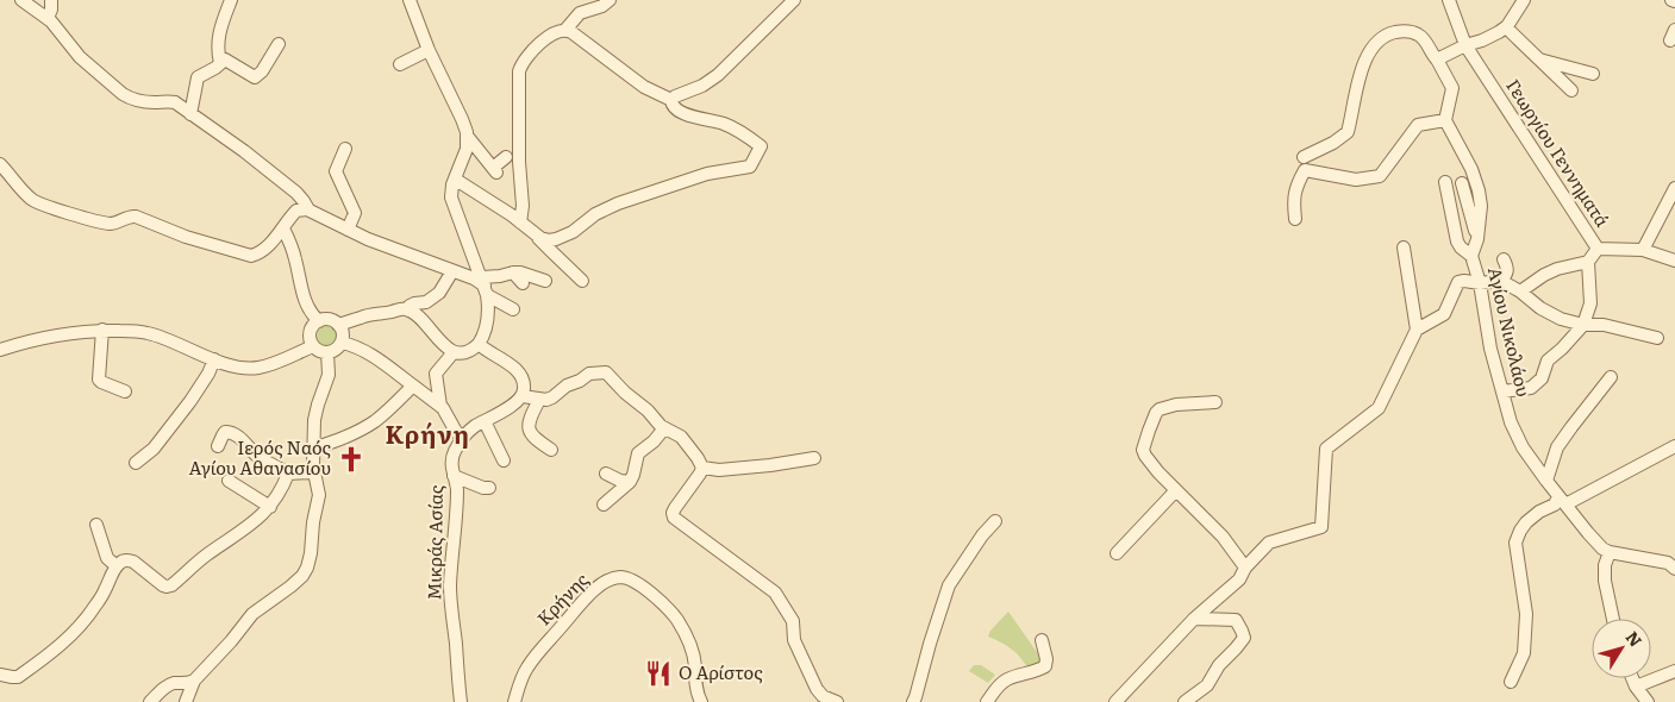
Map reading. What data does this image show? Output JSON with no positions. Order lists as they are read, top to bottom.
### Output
{
  "streets": {
    "street": [
      "Γεωργίου Γεννηματά",
      "Αγίου Νικολάου",
      "Μικράς Ασίας",
      "Κρήνης"
    ]
  },
  "districts": ["Κρήνη"],
  "places": {
    "church": ["Ιερός Ναός Αγίου Αθανασίου"],
    "restaurant": ["Ο Αρίστος"]
  },
  "north": "top right"
}
